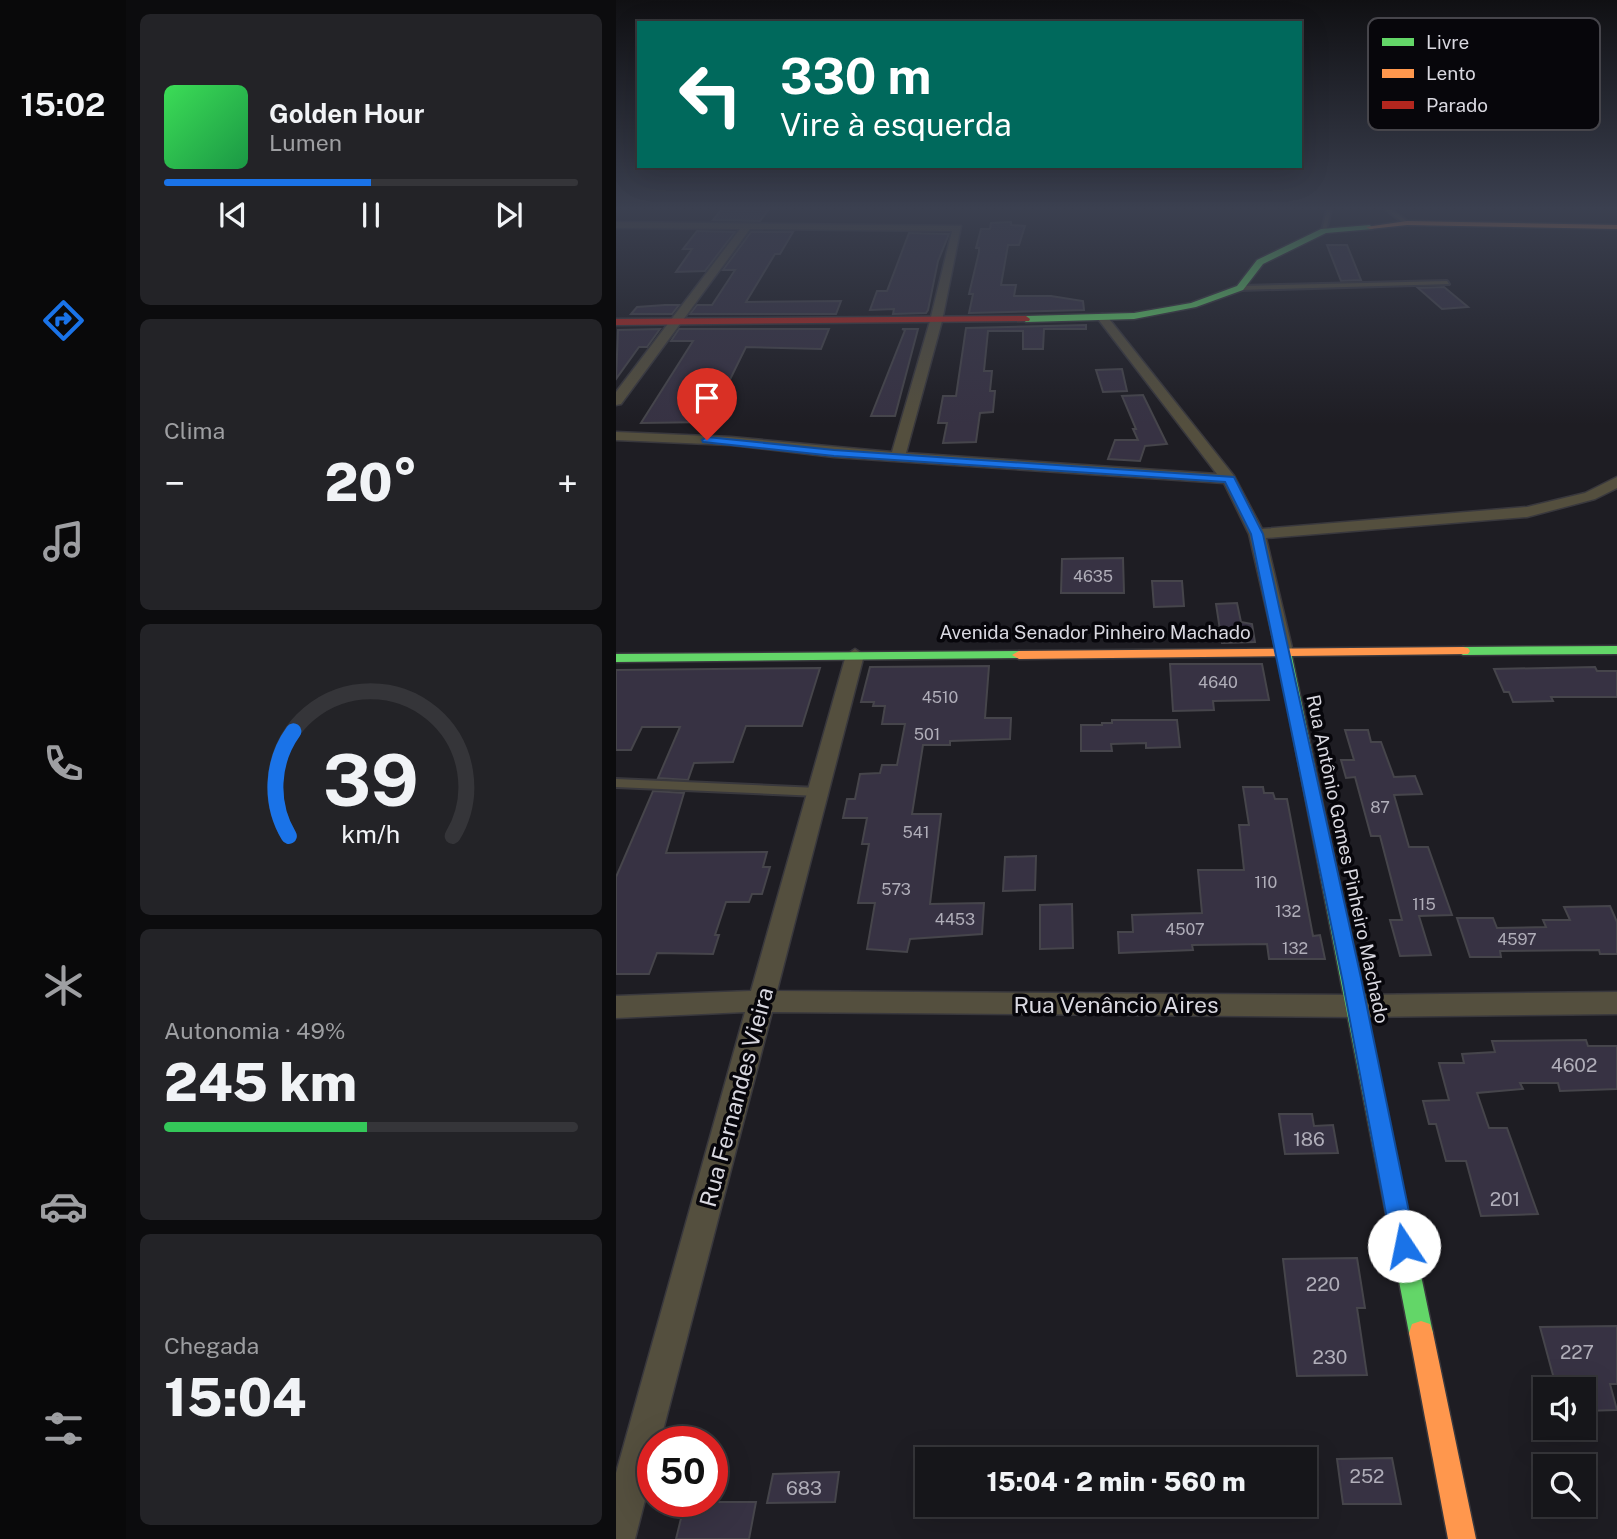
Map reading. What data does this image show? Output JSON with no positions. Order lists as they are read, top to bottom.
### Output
{
  "streets": {
    "street": [
      "Avenida Senador Pinheiro Machado",
      "Rua Antônio Gomes Pinheiro Machado",
      "Rua Venâncio Aires",
      "Rua Fernandes Vieira"
    ]
  },
  "crossings": [
    ["Avenida Senador Pinheiro Machado", "Rua Antônio Gomes Pinheiro Machado"],
    ["Avenida Senador Pinheiro Machado", "Rua Fernandes Vieira"],
    ["Rua Antônio Gomes Pinheiro Machado", "Rua Venâncio Aires"],
    ["Rua Venâncio Aires", "Rua Fernandes Vieira"]
  ],
  "house_numbers": [
    "4635",
    "4640",
    "4510",
    "501",
    "87",
    "541",
    "110",
    "573",
    "115",
    "132",
    "4453",
    "4507",
    "4597",
    "132",
    "4602",
    "186",
    "201",
    "220",
    "227",
    "230",
    "252",
    "683"
  ],
  "legend": ["Livre", "Lento", "Parado"],
  "page": {
    "tabs": "15:02",
    "turn": ["330 m", "Vire à esquerda"],
    "song": ["Golden Hour", "Lumen"],
    "tile": [
      "Clima",
      ["Autonomia · 49%", "245 km"],
      ["Chegada", "15:04"]
    ],
    "heat": ["−", "20°", "+"],
    "limit": "50",
    "trip": "15:04 · 2 min · 560 m",
    "gauge": ["39", "km/h"]
  }
}
